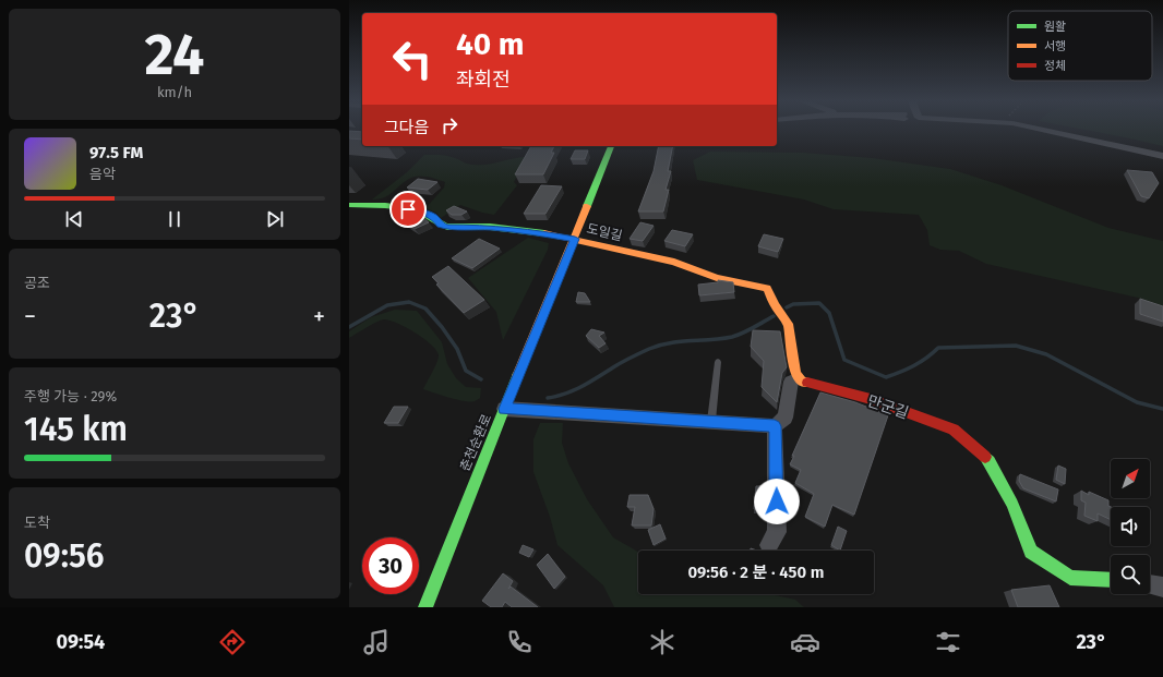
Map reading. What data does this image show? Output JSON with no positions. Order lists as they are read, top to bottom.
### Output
{
  "streets": {
    "street": ["도일길", "만군길", "춘천순환로"]
  },
  "crossings": [
    ["도일길", "만군길"],
    ["도일길", "춘천순환로"]
  ],
  "legend": ["원활", "서행", "정체"],
  "north": "top right",
  "page": {
    "tile": [
      ["24", "km/h"],
      "공조",
      ["주행 가능 · 29%", "145 km"],
      ["도착", "09:56"]
    ],
    "turn": ["40 m", "좌회전"],
    "then": "그다음",
    "song": ["97.5 FM", "음악"],
    "heat": ["−", "23°", "+"],
    "limit": "30",
    "trip": "09:56 · 2 분 · 450 m",
    "tabs": ["09:54", "23°"]
  }
}
